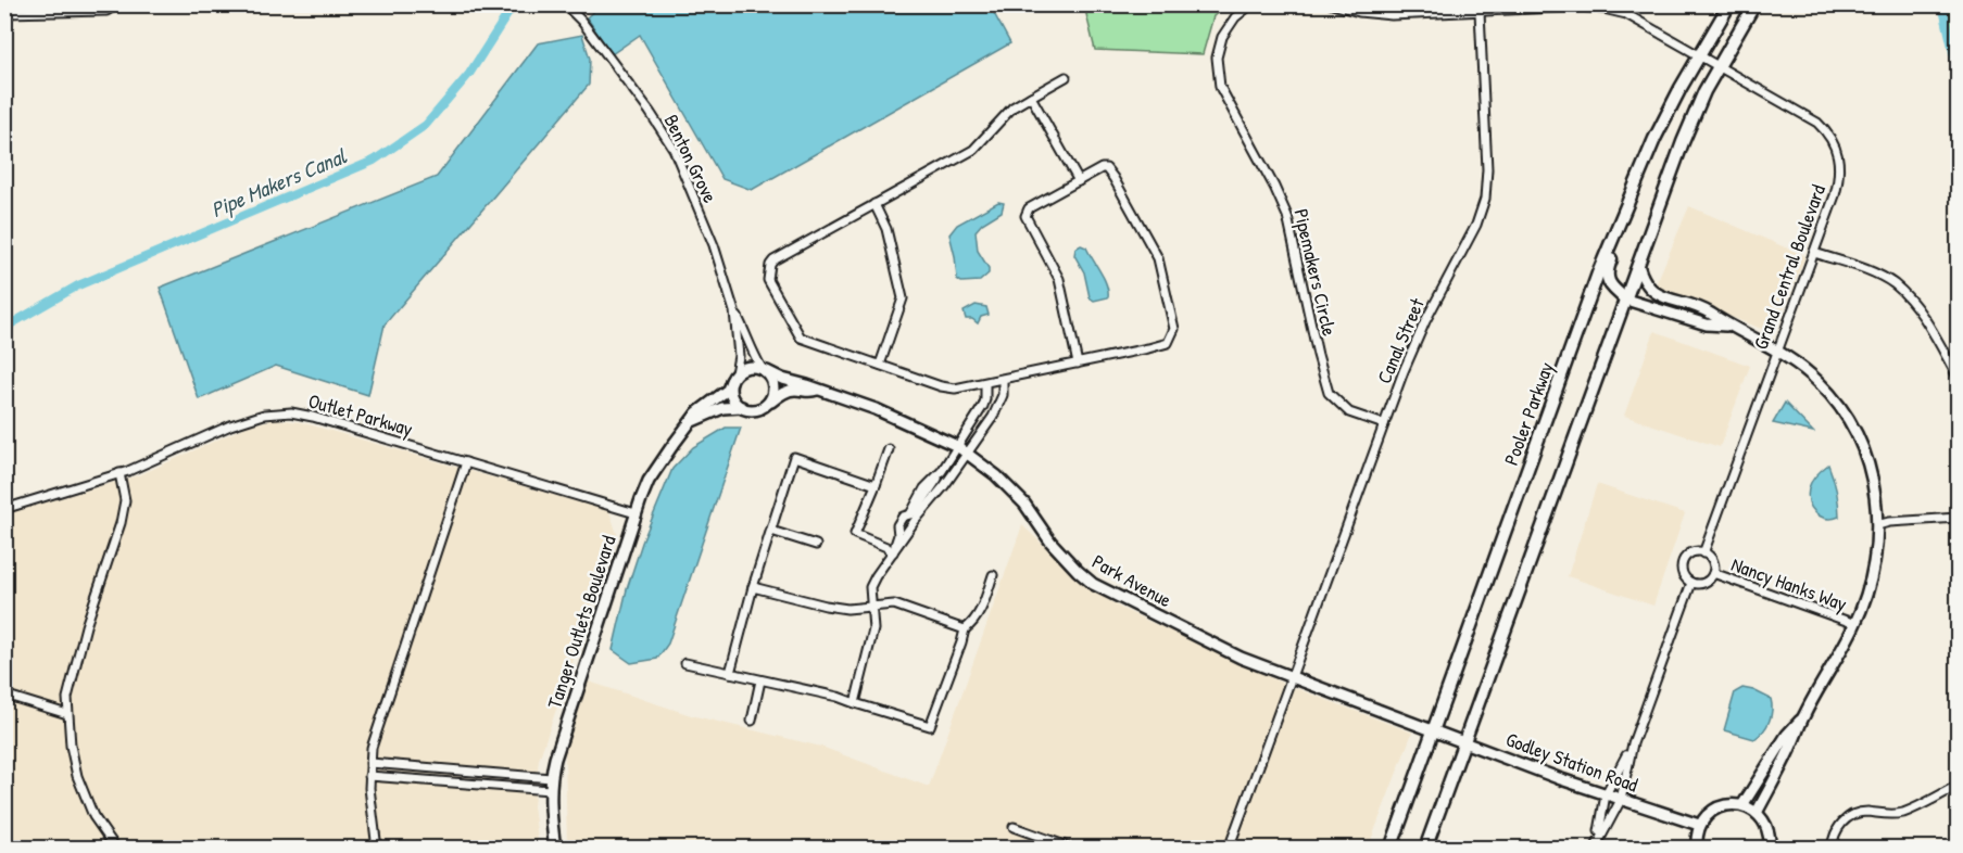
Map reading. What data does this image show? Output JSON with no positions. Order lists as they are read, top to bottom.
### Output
{
  "streets": {
    "main road": ["Pooler Parkway"],
    "street": [
      "Benton Grove",
      "Grand Central Boulevard",
      "Pipemakers Circle",
      "Canal Street",
      "Outlet Parkway",
      "Park Avenue",
      "Nancy Hanks Way",
      "Tanger Outlets Boulevard",
      "Godley Station Road"
    ]
  },
  "crossings": [
    ["Benton Grove", "Park Avenue"],
    ["Benton Grove", "Tanger Outlets Boulevard"],
    ["Grand Central Boulevard", "Pooler Parkway"],
    ["Grand Central Boulevard", "Nancy Hanks Way"],
    ["Pipemakers Circle", "Canal Street"],
    ["Canal Street", "Park Avenue"],
    ["Pooler Parkway", "Park Avenue"],
    ["Pooler Parkway", "Godley Station Road"],
    ["Outlet Parkway", "Tanger Outlets Boulevard"],
    ["Park Avenue", "Tanger Outlets Boulevard"],
    ["Park Avenue", "Godley Station Road"]
  ],
  "water": ["Pipe Makers Canal"]
}
